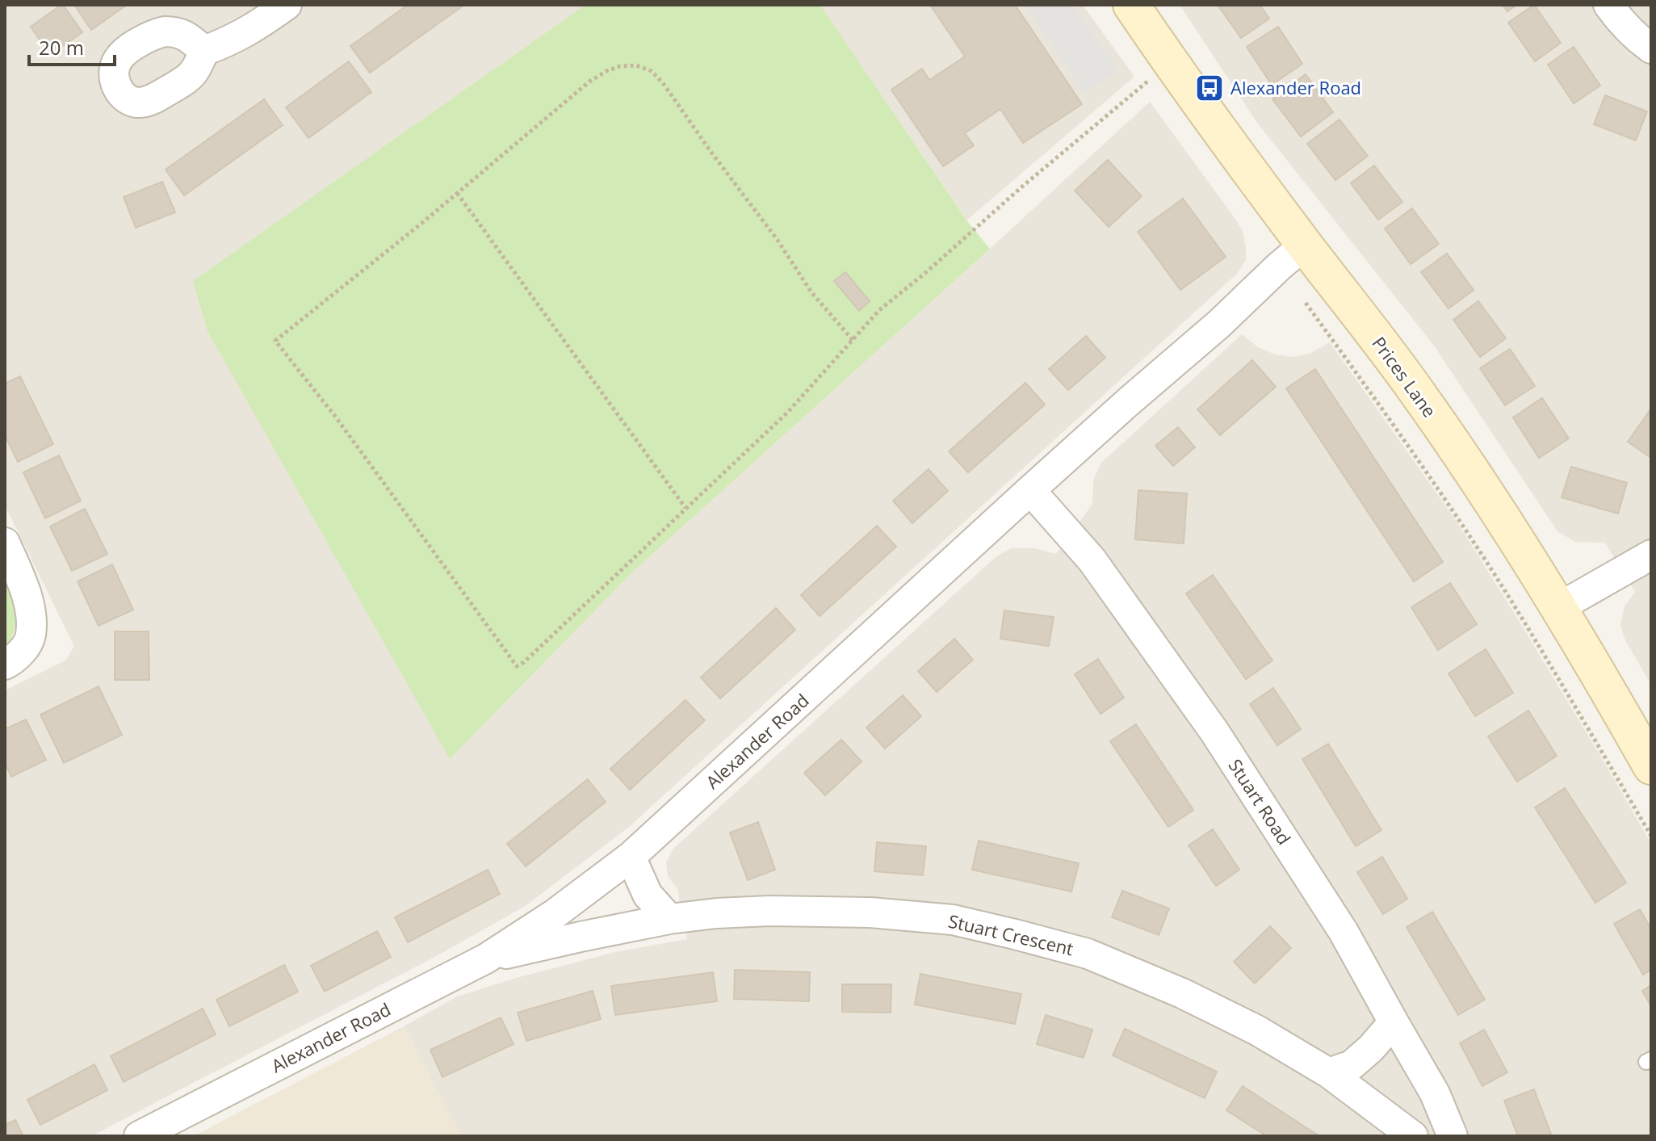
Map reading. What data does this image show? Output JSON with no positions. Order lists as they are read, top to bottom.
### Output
{
  "streets": {
    "street": [
      "Prices Lane",
      "Alexander Road",
      "Stuart Road",
      "Stuart Crescent"
    ]
  },
  "crossings": [
    ["Prices Lane", "Alexander Road"],
    ["Alexander Road", "Stuart Road"],
    ["Alexander Road", "Stuart Crescent"]
  ],
  "places": {
    "bus stop": ["Alexander Road"]
  },
  "scale_bar": "20 m"
}
